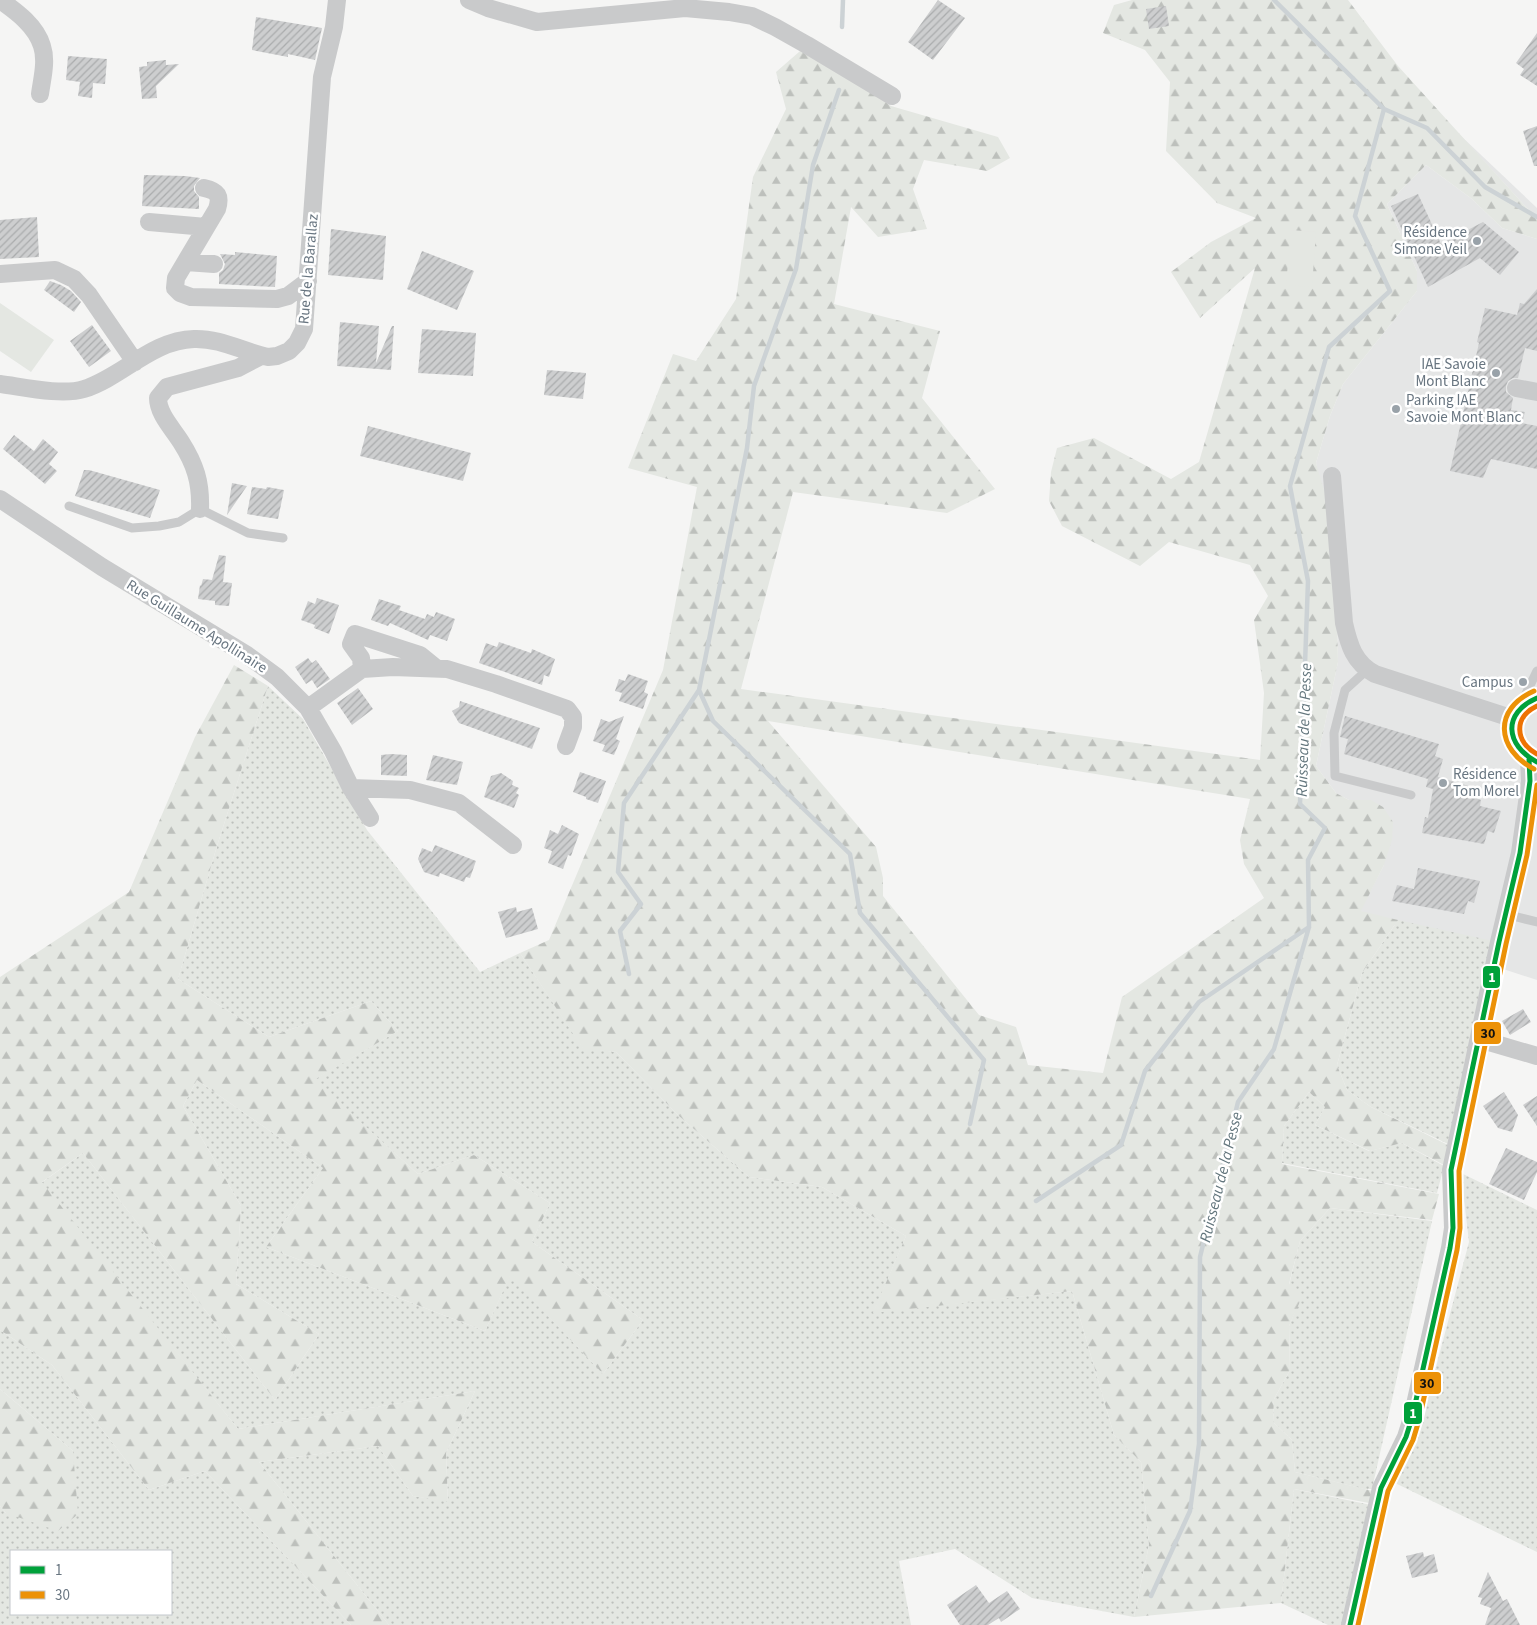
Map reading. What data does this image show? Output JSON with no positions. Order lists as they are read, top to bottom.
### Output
{
  "streets": {
    "street": ["Rue de la Barallaz", "Rue Guillaume Apollinaire"]
  },
  "water": ["Ruisseau de la Pesse"],
  "places": [
    "Résidence Simone Veil",
    "IAE Savoie Mont Blanc",
    "Parking IAE Savoie Mont Blanc",
    "Campus",
    "Résidence Tom Morel"
  ],
  "lines": ["transit line 30", "transit line 1"],
  "legend": ["1", "30"]
}
